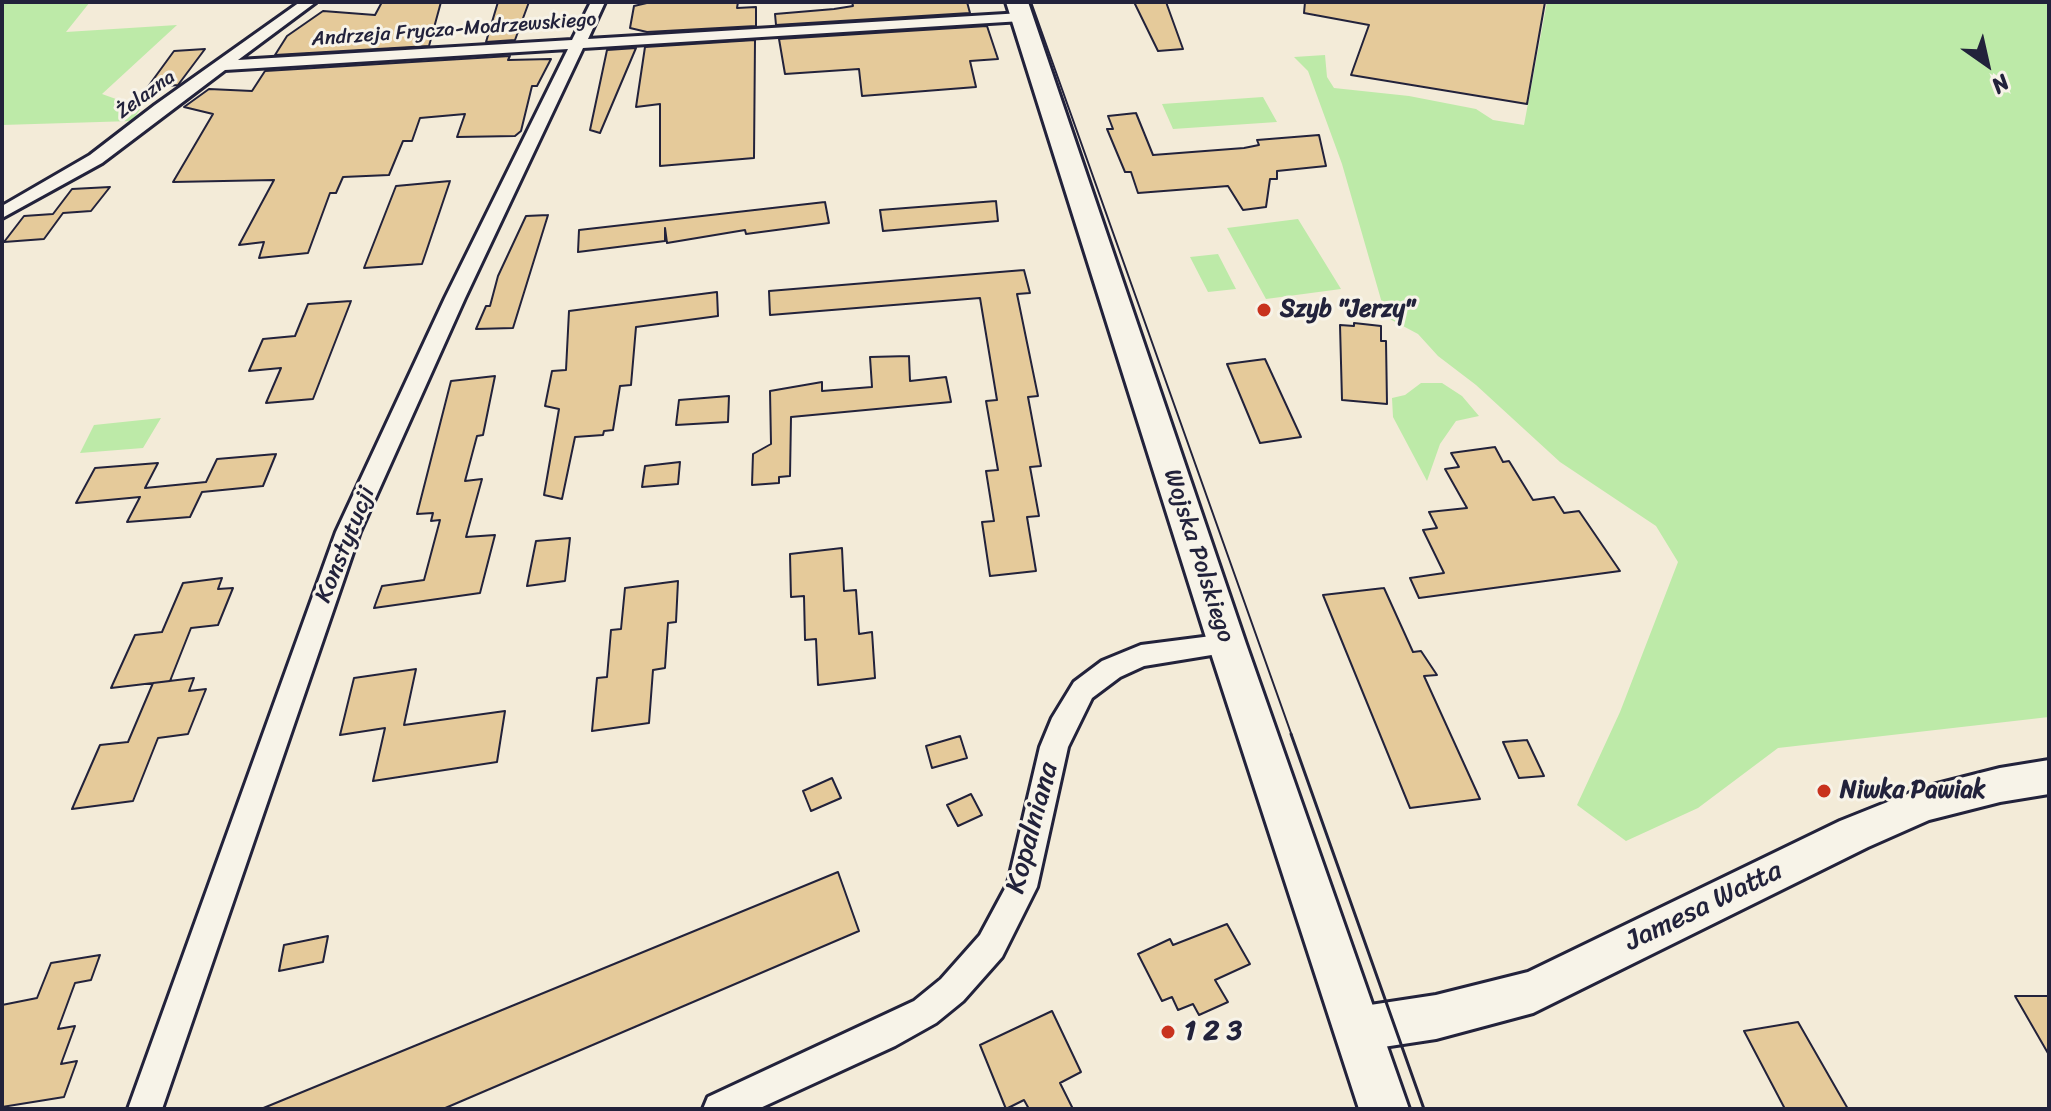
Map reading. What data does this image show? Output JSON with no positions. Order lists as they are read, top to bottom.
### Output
{
  "streets": {
    "main road": ["Wojska Polskiego"],
    "street": [
      "Andrzeja Frycza-Modrzewskiego",
      "Żelazna",
      "Konstytucji",
      "Kopalniana",
      "Jamesa Watta"
    ]
  },
  "crossings": [
    ["Andrzeja Frycza-Modrzewskiego", "Żelazna"],
    ["Andrzeja Frycza-Modrzewskiego", "Konstytucji"],
    ["Andrzeja Frycza-Modrzewskiego", "Wojska Polskiego"],
    ["Wojska Polskiego", "Kopalniana"],
    ["Wojska Polskiego", "Jamesa Watta"]
  ],
  "places": ["Szyb \"Jerzy\"", "Niwka Pawiak", "1 2 3"],
  "north": "bottom right"
}
